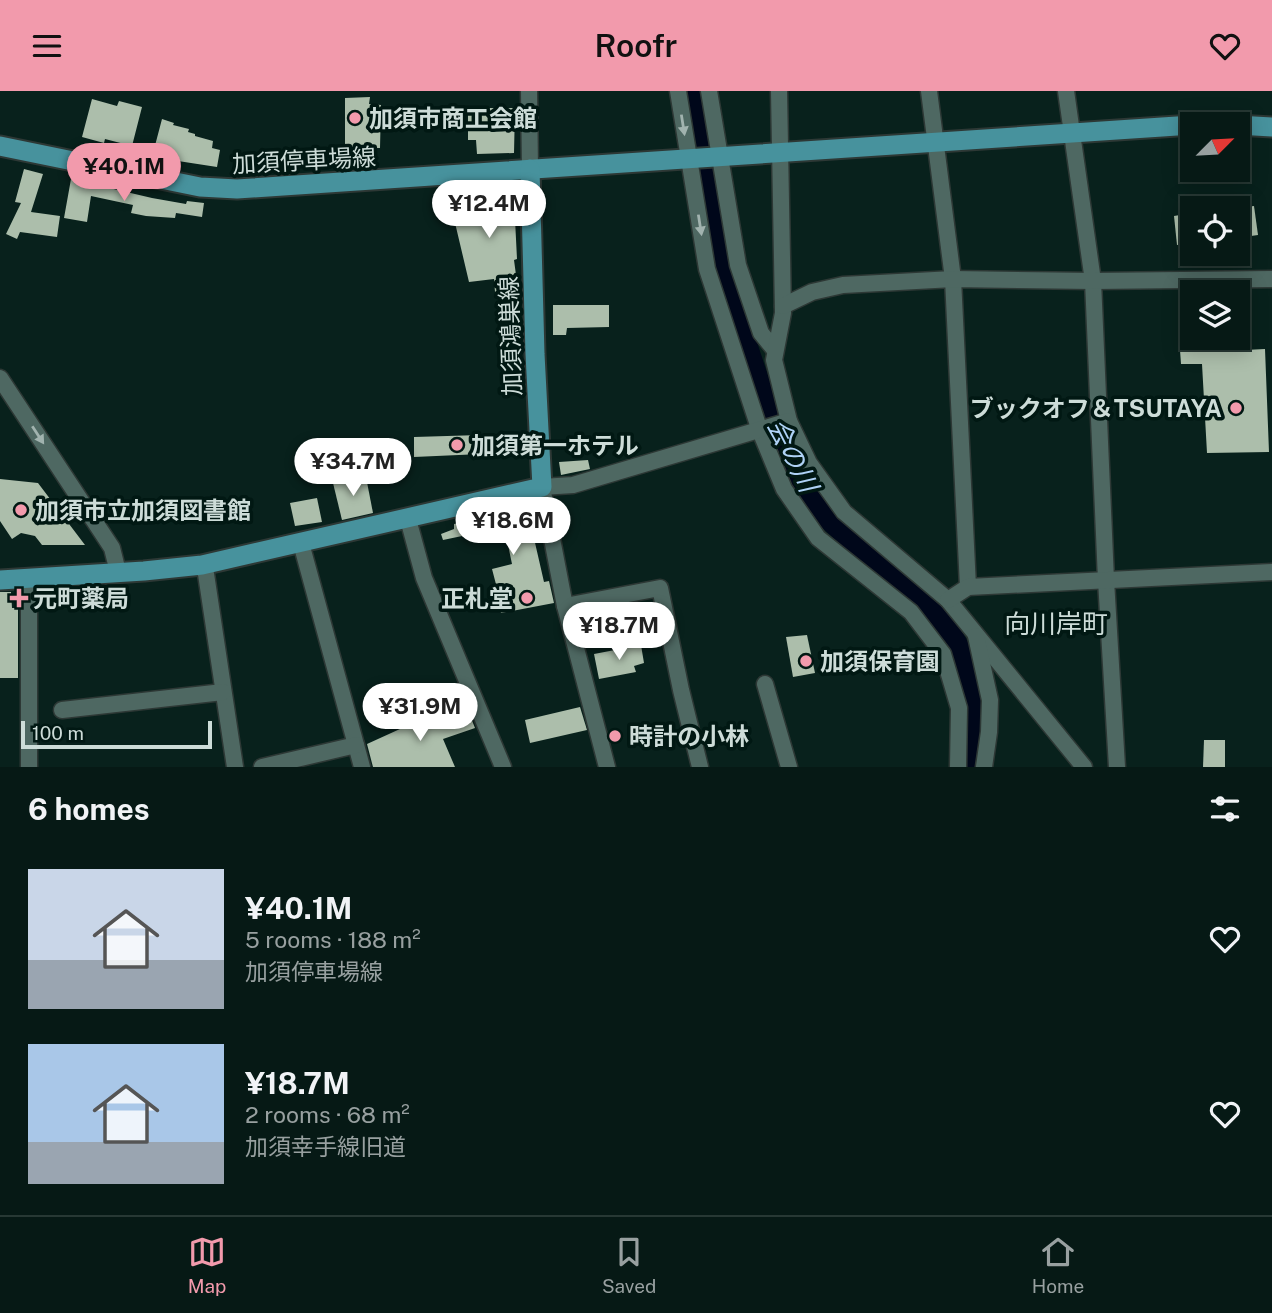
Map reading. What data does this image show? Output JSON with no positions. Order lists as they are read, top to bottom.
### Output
{
  "streets": {
    "main road": ["加須停車場線", "加須鴻巣線"]
  },
  "crossings": [
    ["加須停車場線", "加須鴻巣線"]
  ],
  "districts": ["向川岸町"],
  "water": ["会の川"],
  "places": {
    "other": [
      "加須市商工会館",
      "ブックオフ＆TSUTAYA",
      "加須第一ホテル",
      "加須市立加須図書館",
      "正札堂",
      "加須保育園",
      "時計の小林"
    ],
    "health": ["元町薬局"]
  },
  "scale_bar": "100 m",
  "north": "top right",
  "page": {
    "header": "Roofr",
    "price": [
      "¥40.1M",
      "¥12.4M",
      "¥34.7M",
      "¥18.6M",
      "¥18.7M",
      "¥31.9M"
    ],
    "scale": "100 m",
    "heading": "6 homes",
    "list": [
      {
        "name": "¥40.1M",
        "note": "5 rooms · 188 m² · 加須停車場線"
      },
      {
        "name": "¥18.7M",
        "note": "2 rooms · 68 m² · 加須幸手線旧道"
      }
    ],
    "tabs": ["Map", "Saved", "Home"]
  }
}
